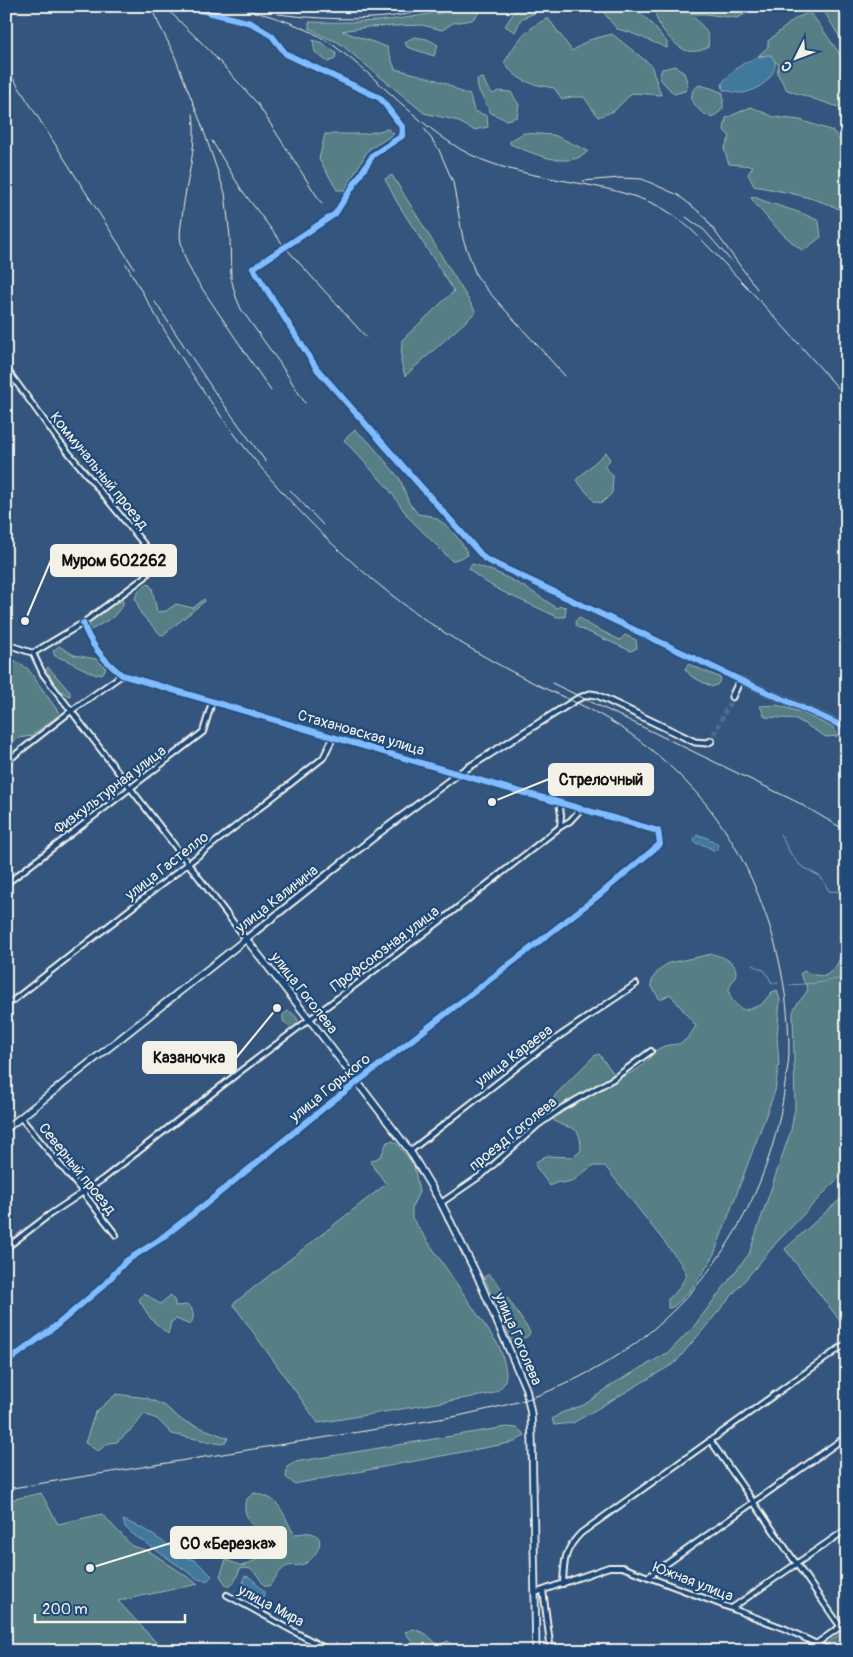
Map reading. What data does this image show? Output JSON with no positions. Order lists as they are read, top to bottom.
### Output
{
  "streets": {
    "main road": ["улица Калинина", "улица Гоголева"],
    "street": [
      "Коммунальный проезд",
      "Стахановская улица",
      "Физкультурная улица",
      "улица Гастелло",
      "Профсоюзная улица",
      "улица Караева",
      "улица Горького",
      "проезд Гоголева",
      "Северный проезд",
      "Южная улица",
      "улица Мира"
    ]
  },
  "crossings": [
    ["Коммунальный проезд", "Стахановская улица"],
    ["Коммунальный проезд", "улица Гоголева"],
    ["Стахановская улица", "Физкультурная улица"],
    ["Стахановская улица", "улица Гастелло"],
    ["Стахановская улица", "улица Калинина"],
    ["Стахановская улица", "Профсоюзная улица"],
    ["Стахановская улица", "улица Горького"],
    ["Физкультурная улица", "улица Гоголева"],
    ["улица Гастелло", "улица Гоголева"],
    ["улица Калинина", "улица Гоголева"],
    ["улица Калинина", "Северный проезд"],
    ["Профсоюзная улица", "улица Гоголева"],
    ["Профсоюзная улица", "Северный проезд"],
    ["улица Гоголева", "улица Караева"],
    ["улица Гоголева", "улица Горького"],
    ["улица Гоголева", "проезд Гоголева"],
    ["улица Гоголева", "Южная улица"]
  ],
  "places": [
    "Муром 602262",
    "Стрелочный",
    "Казаночка",
    "СО «Березка»"
  ],
  "scale_bar": "200 m",
  "north": "bottom left"
}
